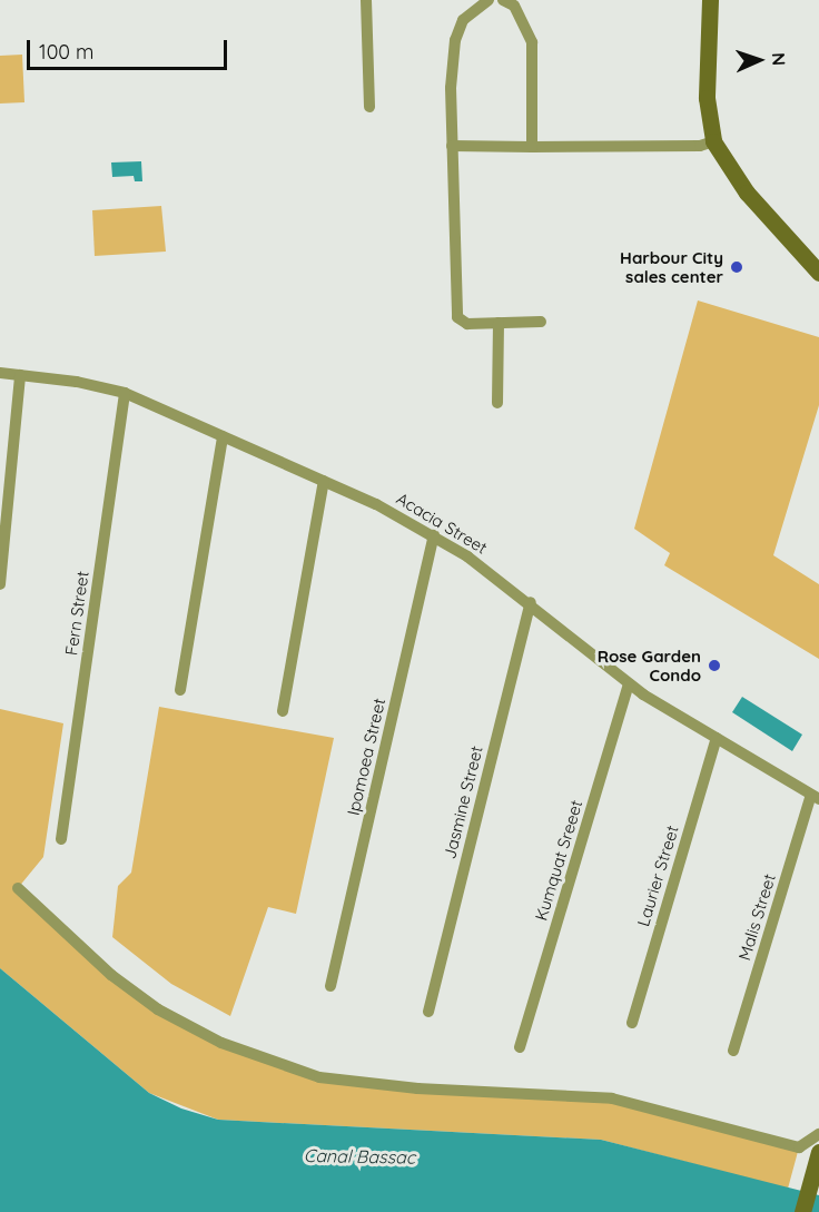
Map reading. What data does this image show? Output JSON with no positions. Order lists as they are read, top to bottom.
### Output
{
  "streets": {
    "street": [
      "Acacia Street",
      "Fern Street",
      "Ipomoea Street",
      "Jasmine Street",
      "Kumquat Sreeet",
      "Laurier Street",
      "Malis Street"
    ]
  },
  "crossings": [
    ["Acacia Street", "Fern Street"],
    ["Acacia Street", "Ipomoea Street"],
    ["Acacia Street", "Jasmine Street"],
    ["Acacia Street", "Kumquat Sreeet"],
    ["Acacia Street", "Laurier Street"],
    ["Acacia Street", "Malis Street"]
  ],
  "water": ["Canal Bassac"],
  "places": ["Harbour City sales center", "Rose Garden Condo"],
  "scale_bar": "100 m",
  "north": "right"
}
